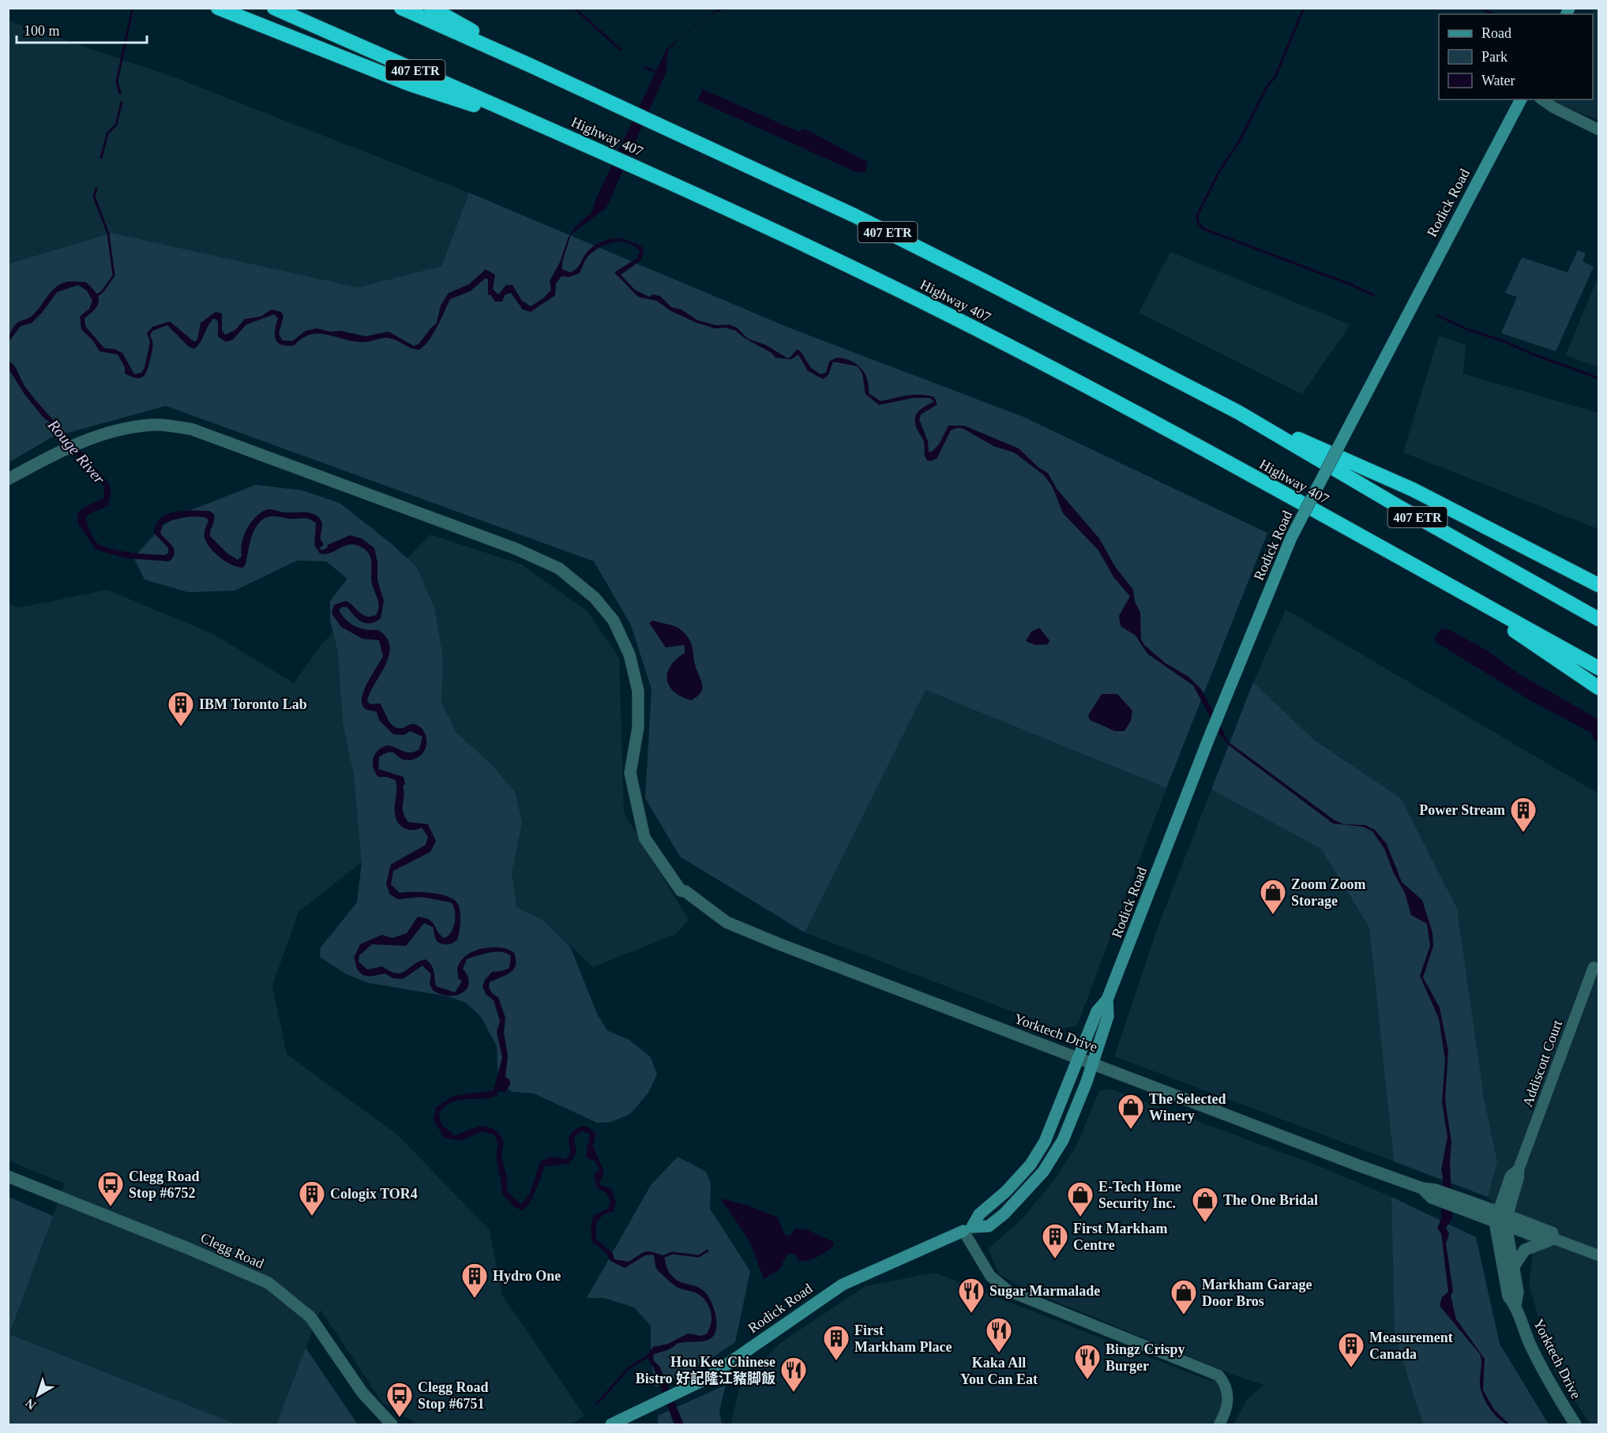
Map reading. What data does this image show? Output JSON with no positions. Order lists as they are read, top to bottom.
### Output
{
  "streets": {
    "highway": ["407 ETR", "Highway 407"],
    "main road": ["Rodick Road"],
    "street": ["Yorktech Drive", "Addiscott Court", "Clegg Road"]
  },
  "crossings": [
    ["Rodick Road", "Yorktech Drive"],
    ["Yorktech Drive", "Addiscott Court"]
  ],
  "water": ["Rouge River"],
  "places": {
    "building": [
      "IBM Toronto Lab",
      "Power Stream",
      "Cologix TOR4",
      "First Markham Centre",
      "Hydro One",
      "First Markham Place",
      "Measurement Canada"
    ],
    "shop": [
      "Zoom Zoom Storage",
      "The Selected Winery",
      "E-Tech Home Security Inc.",
      "The One Bridal",
      "Markham Garage Door Bros"
    ],
    "bus stop": ["Clegg Road Stop #6752", "Clegg Road Stop #6751"],
    "restaurant": [
      "Sugar Marmalade",
      "Kaka All You Can Eat",
      "Bingz Crispy Burger",
      "Hou Kee Chinese Bistro 好記隆江豬脚飯"
    ]
  },
  "legend": ["Road", "Park", "Water"],
  "scale_bar": "100 m",
  "north": "bottom left"
}
